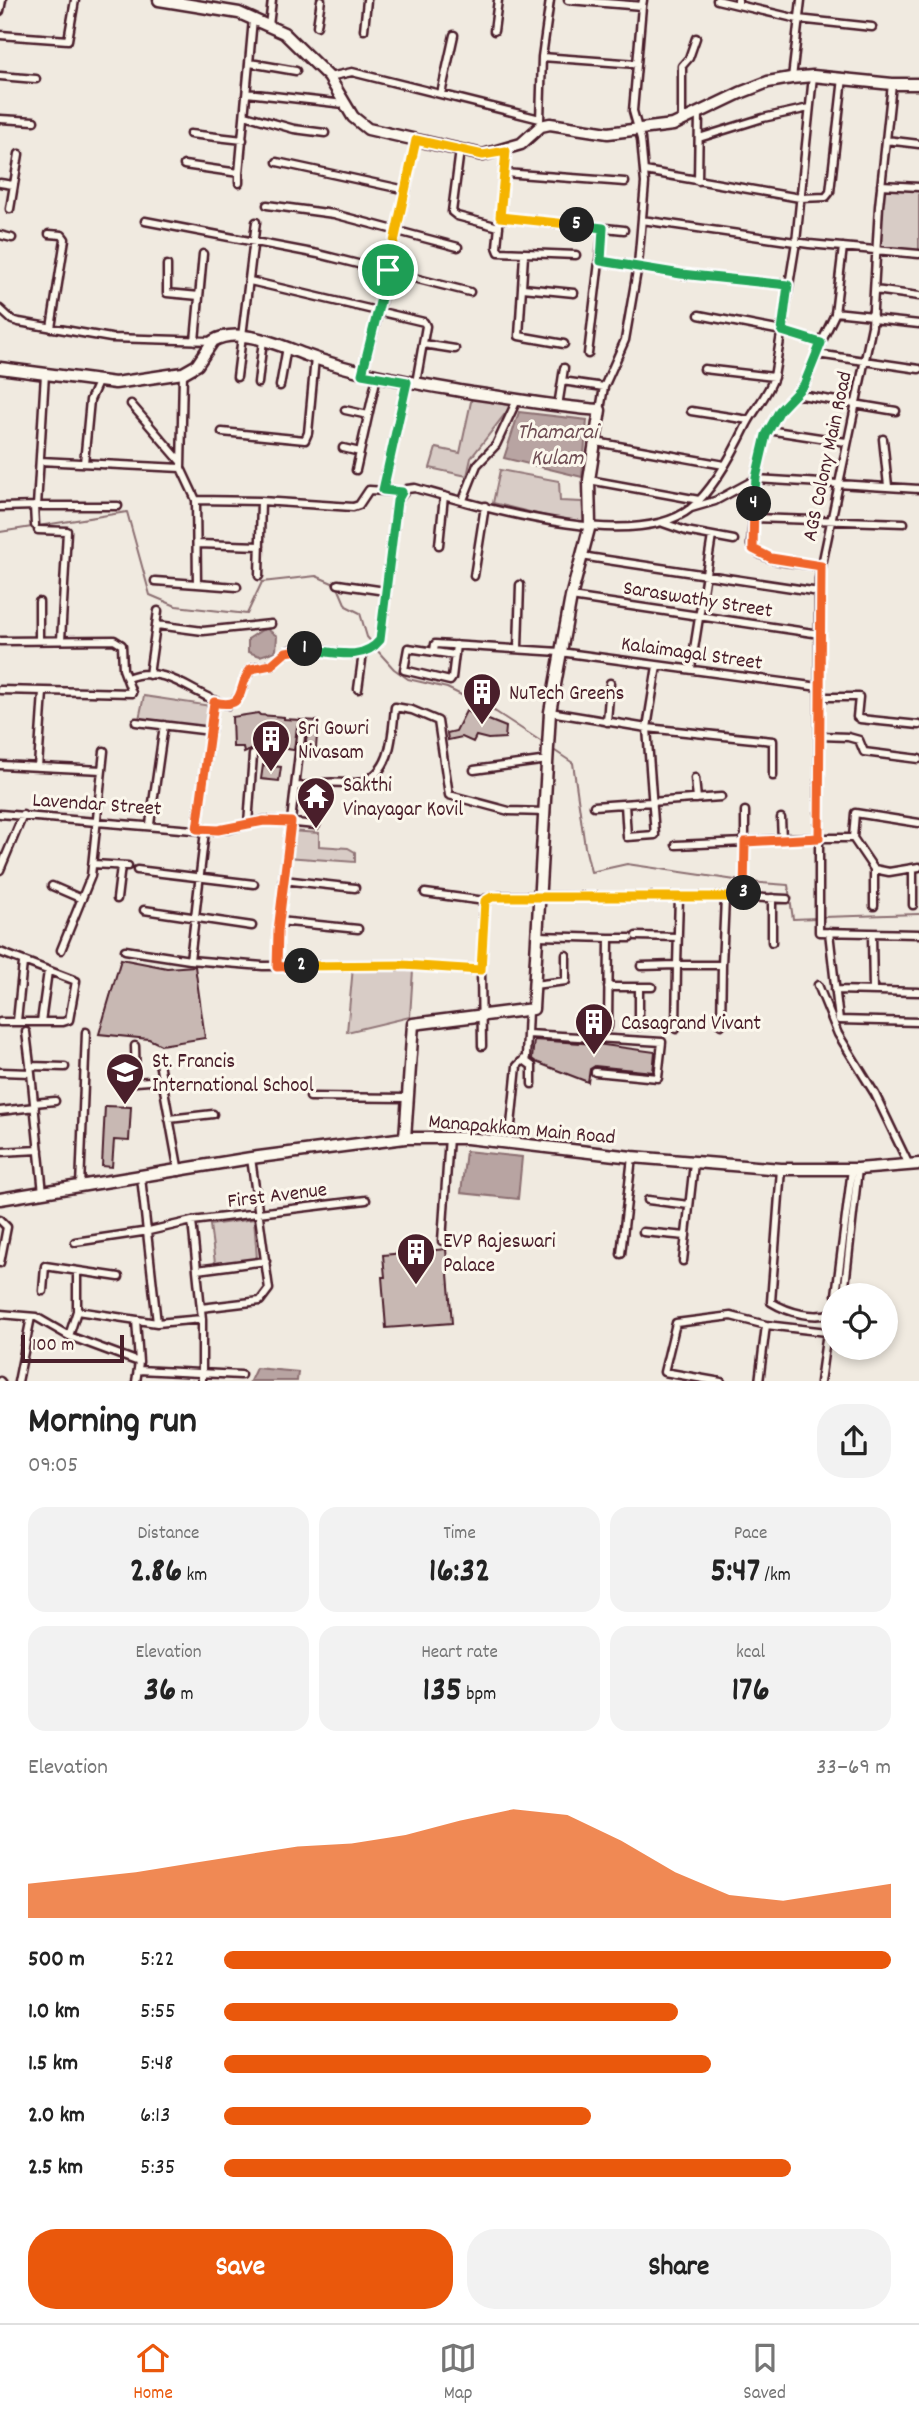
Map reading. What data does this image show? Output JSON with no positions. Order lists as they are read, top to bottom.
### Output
{
  "streets": {
    "street": [
      "AGS Colony Main Road",
      "Saraswathy Street",
      "Kalaimagal Street",
      "Lavendar Street",
      "Manapakkam Main Road",
      "First Avenue"
    ]
  },
  "crossings": [
    ["AGS Colony Main Road", "Saraswathy Street"],
    ["AGS Colony Main Road", "Kalaimagal Street"]
  ],
  "water": ["Thamarai Kulam"],
  "places": {
    "building": [
      "NuTech Greens",
      "Sri Gowri Nivasam",
      "Casagrand Vivant",
      "EVP Rajeswari Palace"
    ],
    "temple": ["Sakthi Vinayagar Kovil"],
    "school or university": ["St. Francis International School"]
  },
  "scale_bar": "100 m",
  "page": {
    "pins": [
      "5",
      "4",
      "1",
      "3",
      "2"
    ],
    "scale": "100 m",
    "heading": ["Morning run", "09:05"],
    "stats": [
      ["Distance", "2.86 km"],
      ["Time", "16:32"],
      ["Pace", "5:47 /km"],
      ["Elevation", "36 m"],
      ["Heart rate", "135 bpm"],
      ["kcal", "176"]
    ],
    "chart": ["Elevation", "33–69 m"],
    "list": [
      {
        "name": "500 m",
        "note": "5:22"
      },
      {
        "name": "1.0 km",
        "note": "5:55"
      },
      {
        "name": "1.5 km",
        "note": "5:48"
      },
      {
        "name": "2.0 km",
        "note": "6:13"
      },
      {
        "name": "2.5 km",
        "note": "5:35"
      }
    ],
    "buttons": ["Save", "Share"],
    "tabs": ["Home", "Map", "Saved"]
  }
}
